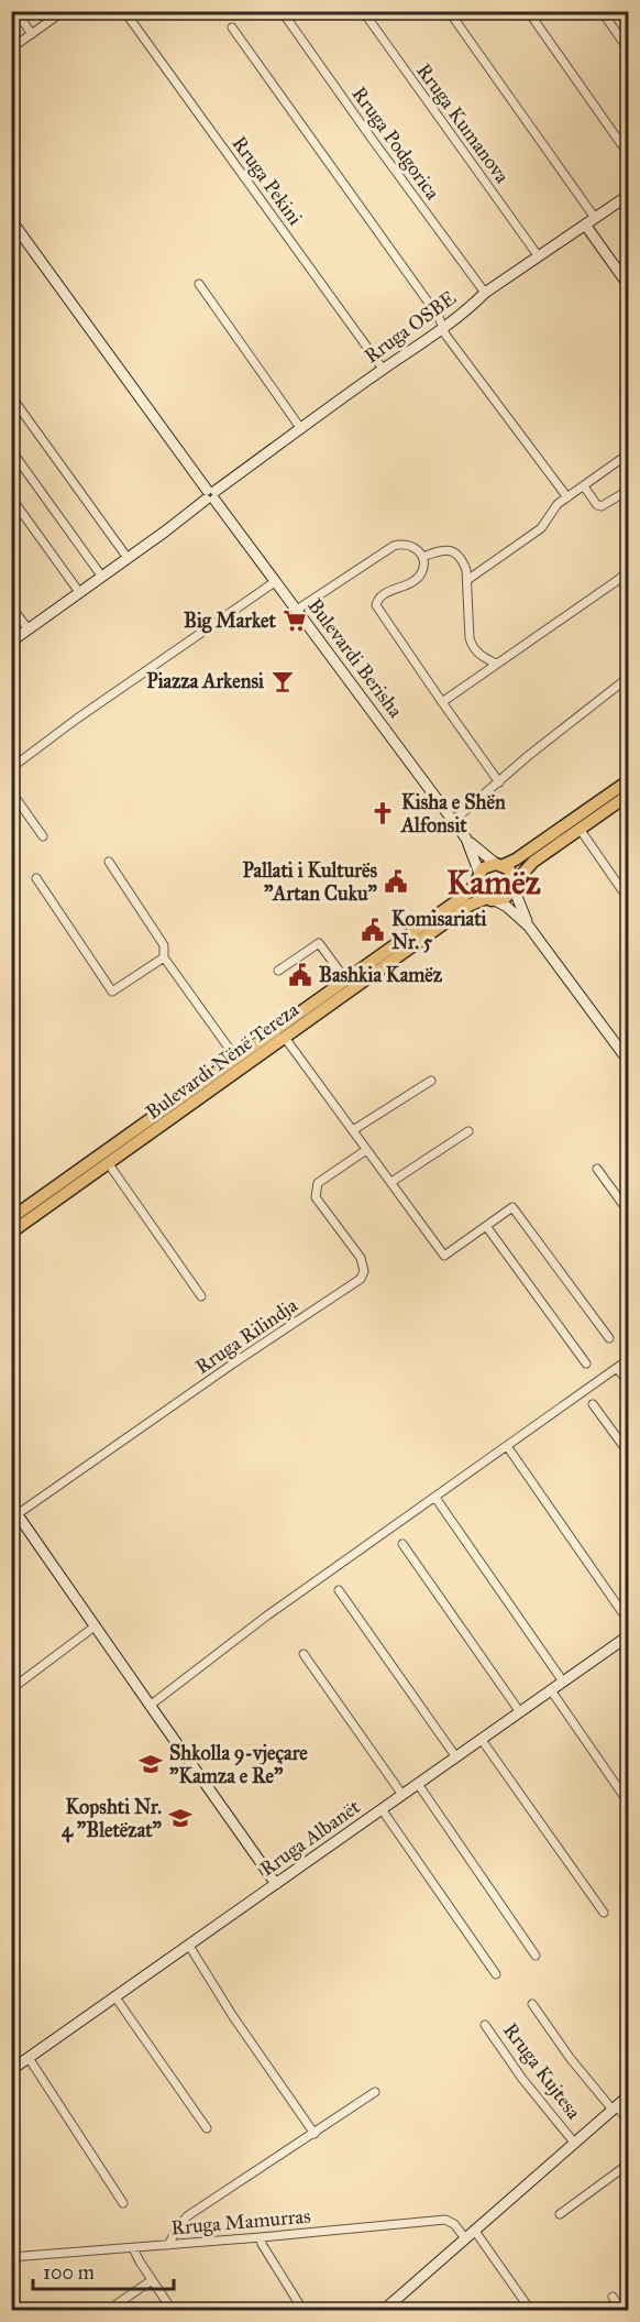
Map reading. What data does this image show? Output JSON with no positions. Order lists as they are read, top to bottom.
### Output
{
  "streets": {
    "main road": ["Bulevardi Nënë Tereza"],
    "street": [
      "Rruga Kumanova",
      "Rruga Podgorica",
      "Rruga Pekini",
      "Rruga OSBE",
      "Bulevardi Berisha",
      "Rruga Rilindja",
      "Rruga Albanët",
      "Rruga Kujtesa",
      "Rruga Mamurras"
    ]
  },
  "crossings": [
    ["Rruga Kumanova", "Rruga OSBE"],
    ["Rruga Podgorica", "Rruga OSBE"],
    ["Rruga Pekini", "Rruga OSBE"],
    ["Rruga OSBE", "Bulevardi Berisha"],
    ["Bulevardi Berisha", "Bulevardi Nënë Tereza"]
  ],
  "districts": ["Kamëz"],
  "places": {
    "supermarket": ["Big Market"],
    "bar": ["Piazza Arkensi"],
    "church": ["Kisha e Shën Alfonsit"],
    "public building": ["Pallati i Kulturës \"Artan Cuku\"", "Komisariati Nr. 5", "Bashkia Kamëz"],
    "school or university": ["Shkolla 9-vjeçare \"Kamza e Re\"", "Kopshti Nr. 4 \"Bletëzat\""]
  },
  "scale_bar": "100 m"
}
